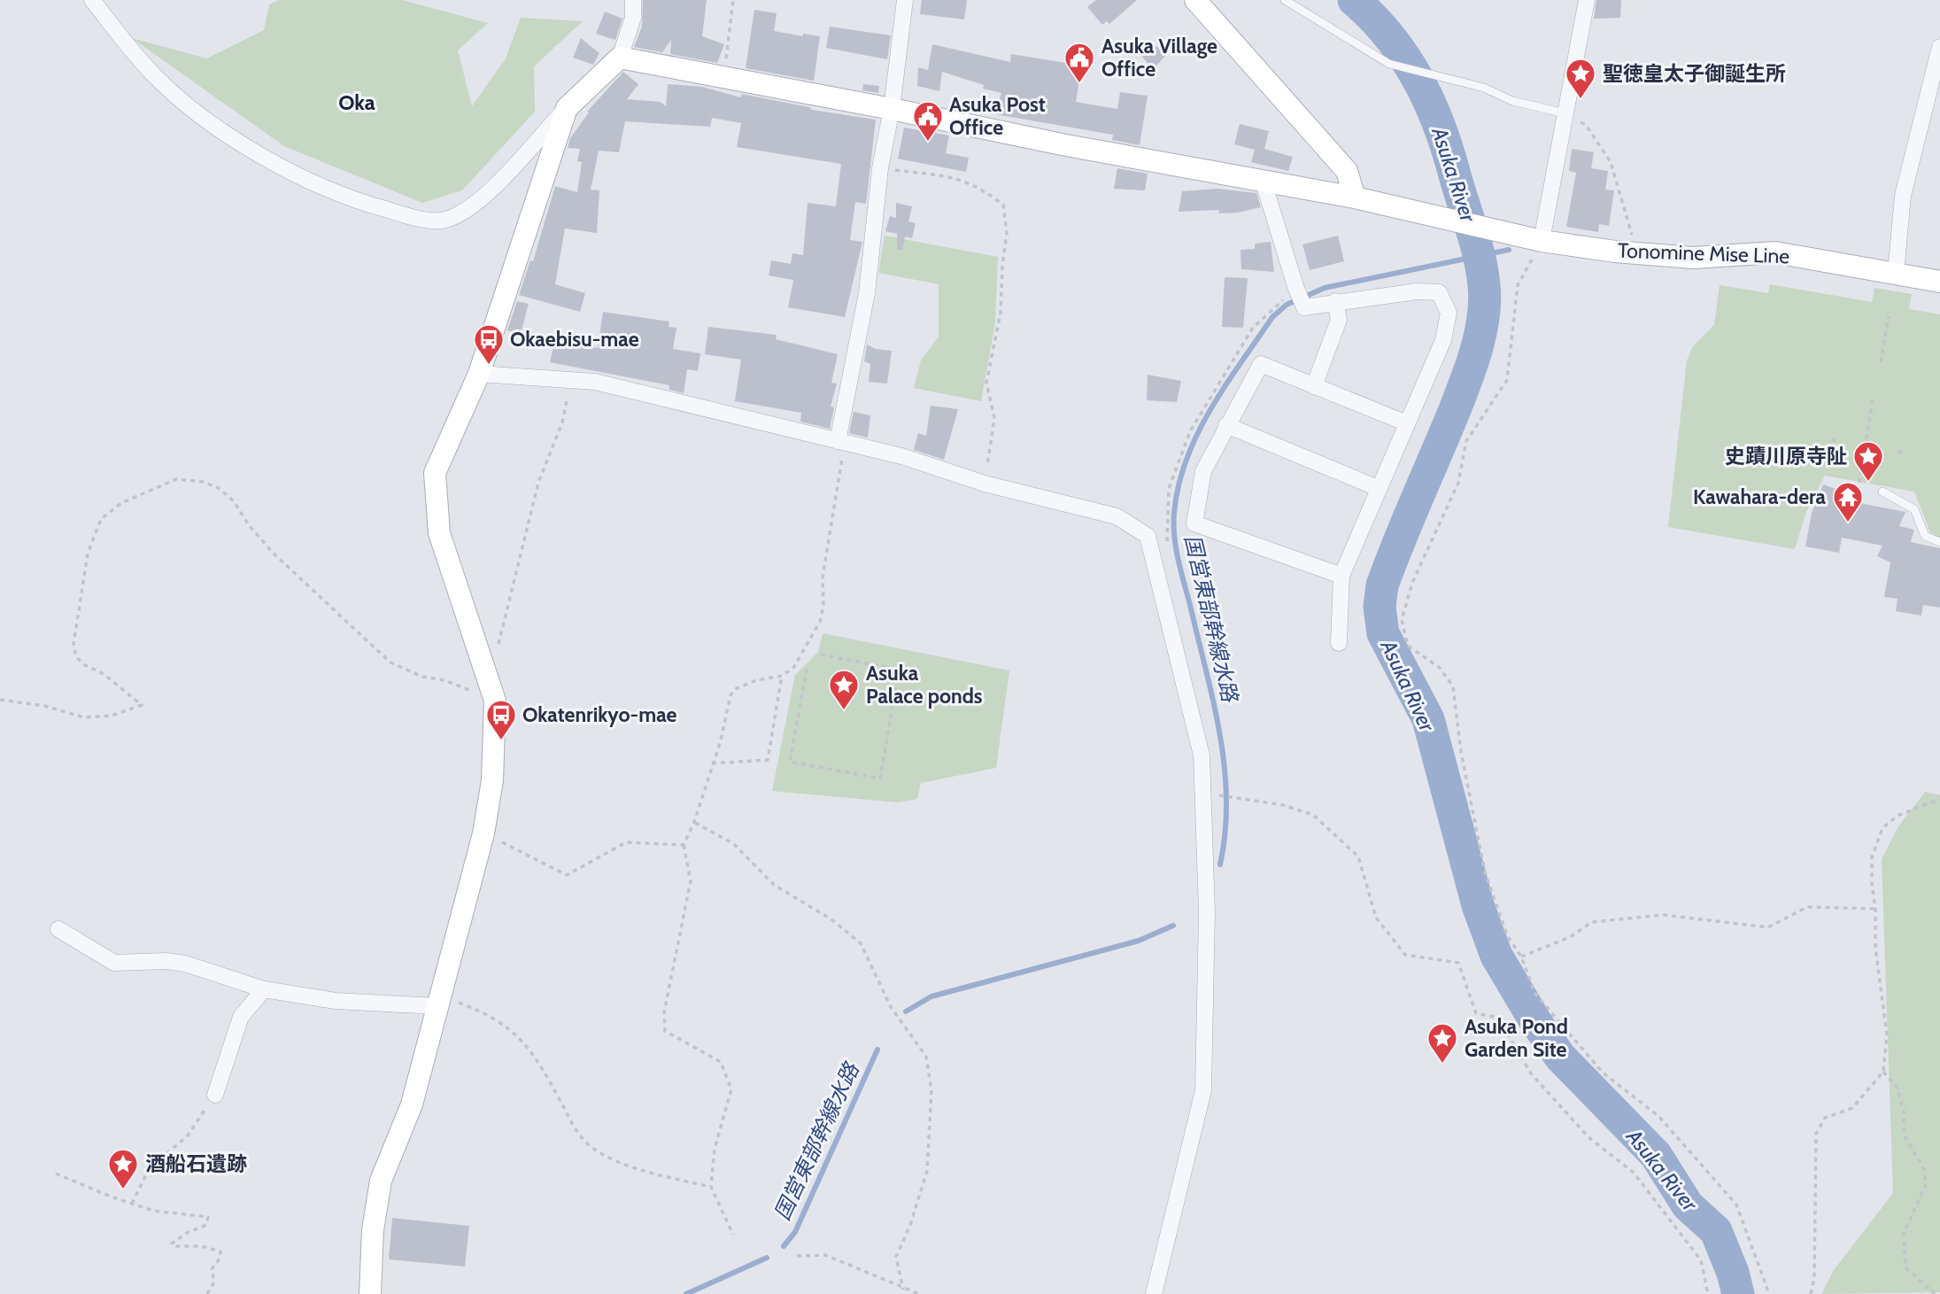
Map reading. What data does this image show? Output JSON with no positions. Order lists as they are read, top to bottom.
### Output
{
  "streets": {
    "street": ["Tonomine Mise Line"]
  },
  "districts": ["Oka"],
  "water": ["Asuka River", "国営東部幹線水路"],
  "places": {
    "public building": ["Asuka Village Office", "Asuka Post Office"],
    "place": [
      "聖徳皇太子御誕生所",
      "史蹟川原寺阯",
      "Asuka Palace ponds",
      "Asuka Pond Garden Site",
      "酒船石遺跡"
    ],
    "bus stop": ["Okaebisu-mae", "Okatenrikyo-mae"],
    "temple": ["Kawahara-dera"]
  }
}
